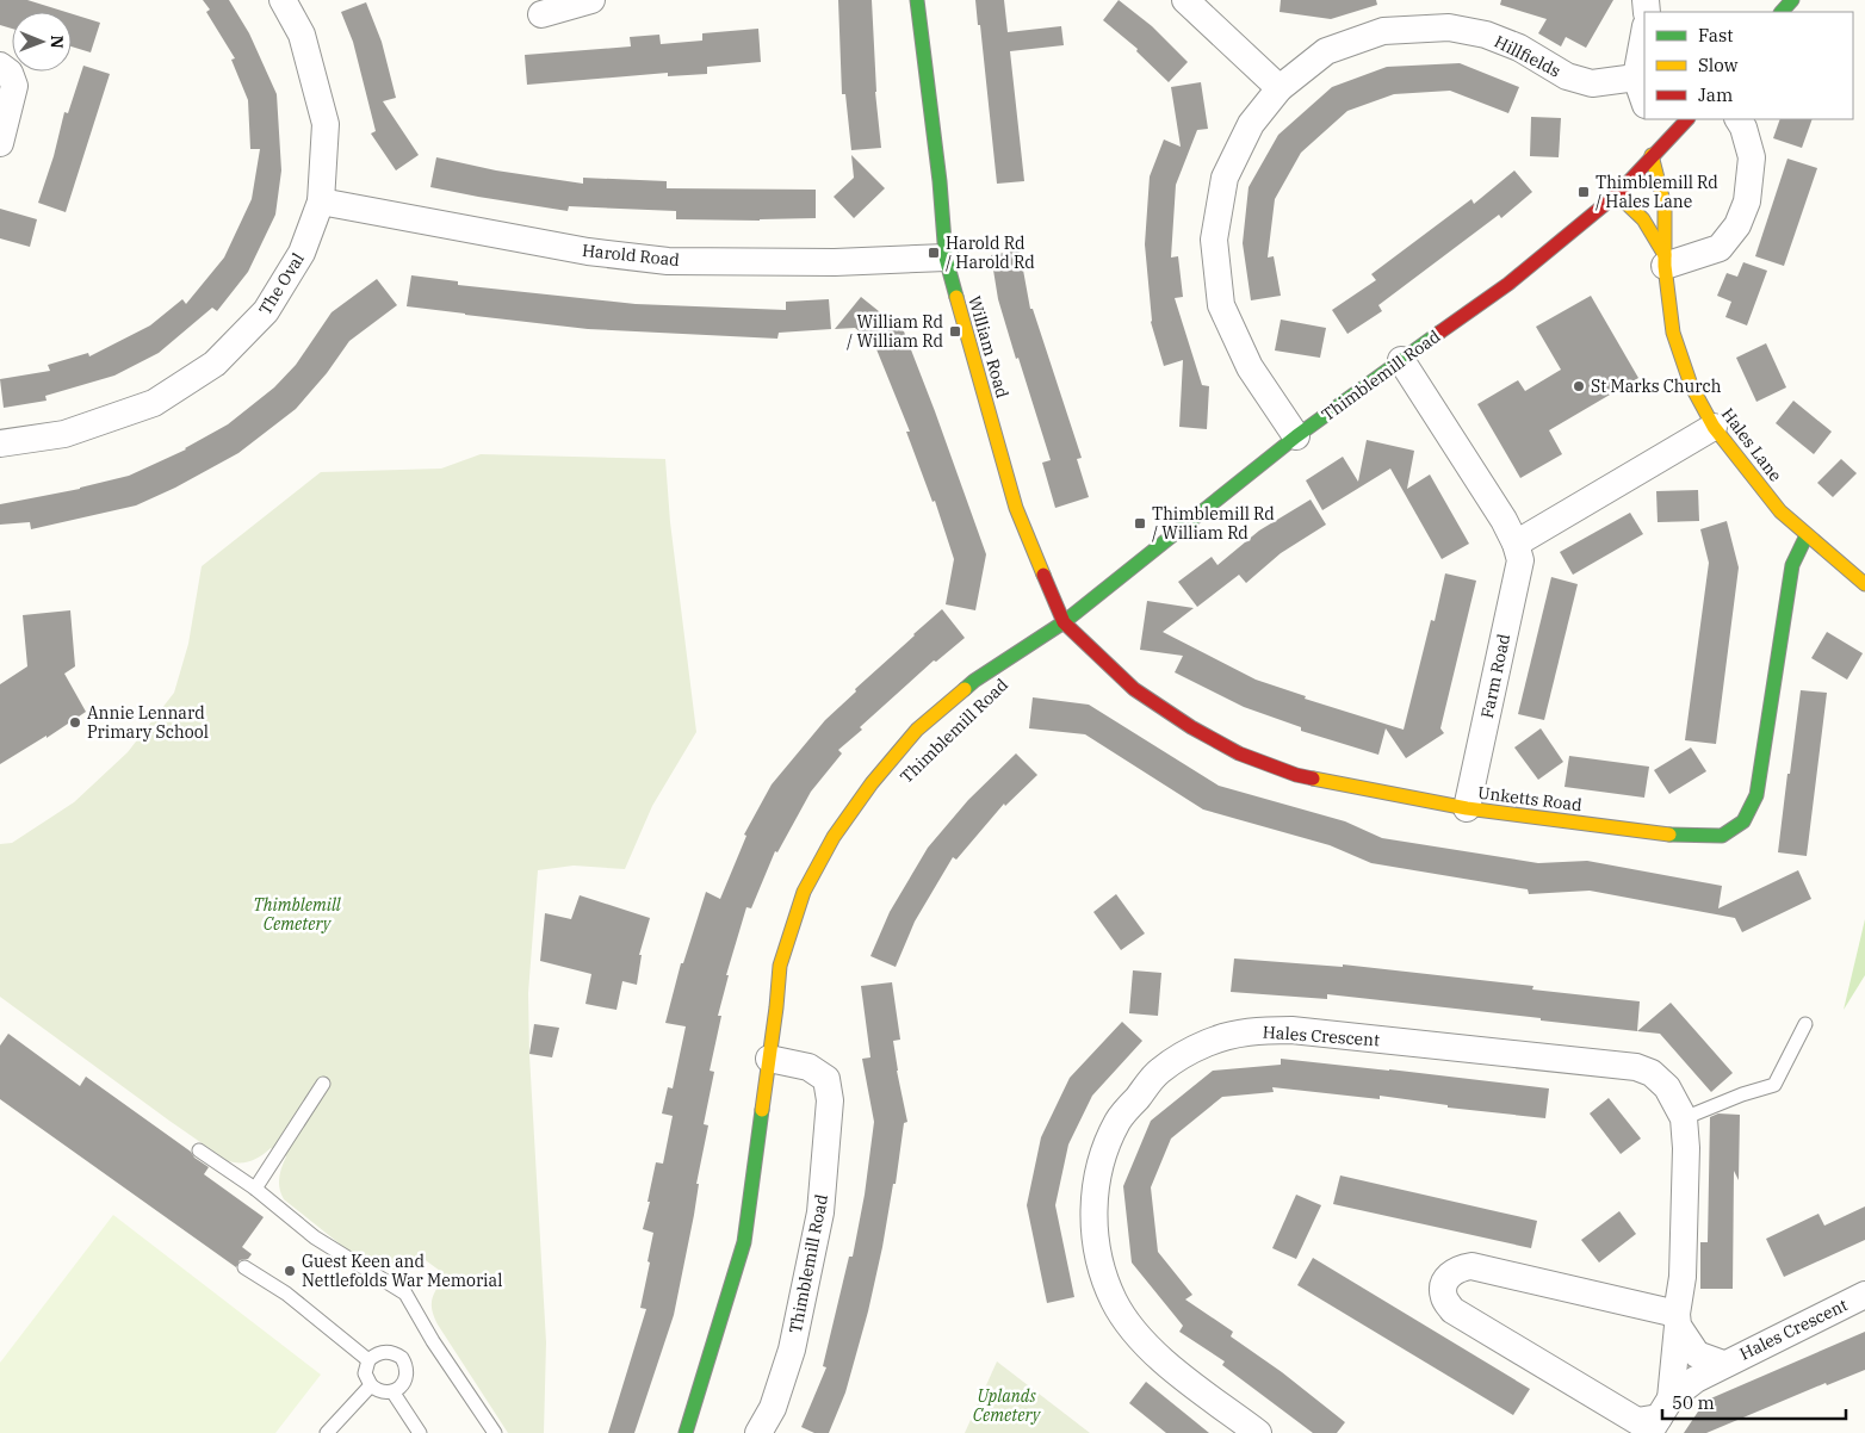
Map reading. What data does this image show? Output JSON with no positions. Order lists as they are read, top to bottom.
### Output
{
  "streets": {
    "street": [
      "Hillfields",
      "Harold Road",
      "The Oval",
      "William Road",
      "Thimblemill Road",
      "Hales Lane",
      "Farm Road",
      "Unketts Road",
      "Hales Crescent"
    ]
  },
  "crossings": [
    ["Hillfields", "Thimblemill Road"],
    ["Harold Road", "The Oval"],
    ["Harold Road", "William Road"],
    ["William Road", "Thimblemill Road"],
    ["William Road", "Unketts Road"],
    ["Thimblemill Road", "Hales Lane"],
    ["Thimblemill Road", "Farm Road"],
    ["Thimblemill Road", "Unketts Road"],
    ["Hales Lane", "Unketts Road"],
    ["Farm Road", "Unketts Road"]
  ],
  "parks": ["Thimblemill Cemetery", "Uplands Cemetery"],
  "places": {
    "transit": [
      "Thimblemill Rd / Hales Lane",
      "Harold Rd / Harold Rd",
      "William Rd / William Rd",
      "Thimblemill Rd / William Rd"
    ],
    "other": ["St Marks Church", "Annie Lennard Primary School", "Guest Keen and Nettlefolds War Memorial"]
  },
  "legend": ["Fast", "Slow", "Jam"],
  "scale_bar": "50 m",
  "north": "right"
}
